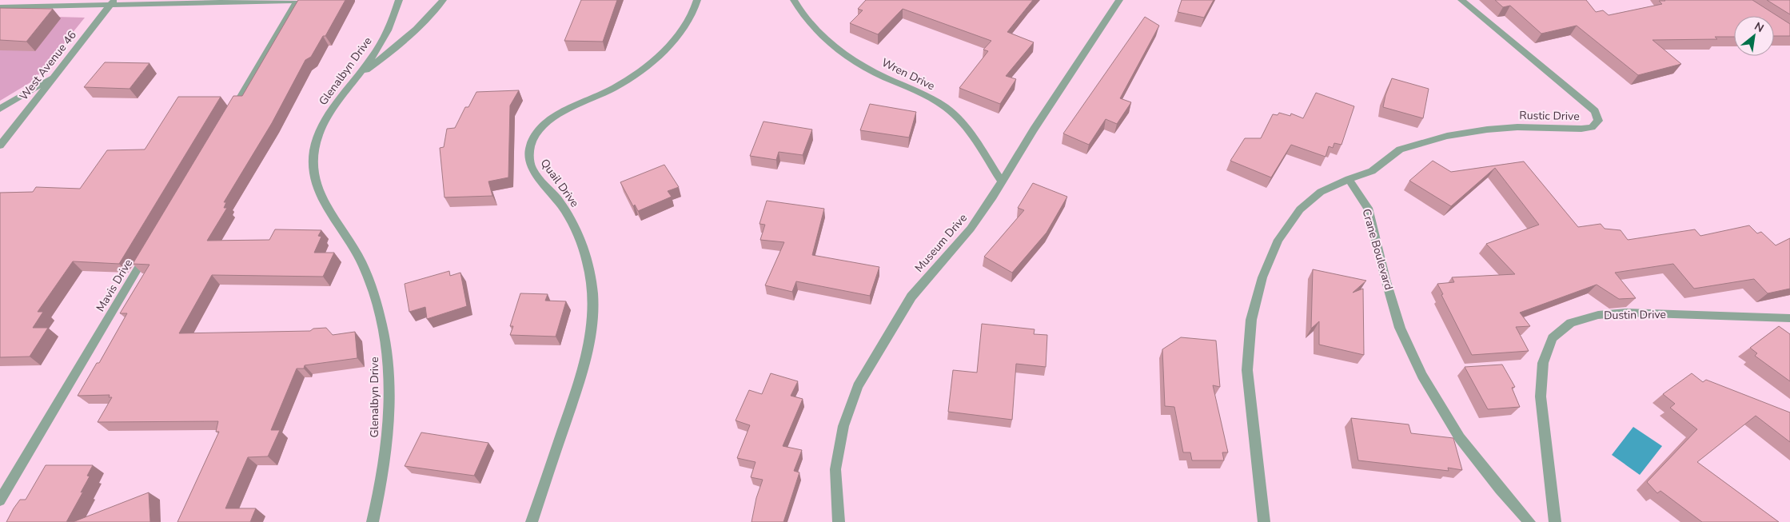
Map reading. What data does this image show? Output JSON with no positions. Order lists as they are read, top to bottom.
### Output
{
  "streets": {
    "street": [
      "West Avenue 46",
      "Glenalbyn Drive",
      "Wren Drive",
      "Rustic Drive",
      "Quail Drive",
      "Museum Drive",
      "Crane Boulevard",
      "Mavis Drive",
      "Dustin Drive"
    ]
  },
  "crossings": [
    ["Wren Drive", "Museum Drive"],
    ["Rustic Drive", "Crane Boulevard"]
  ],
  "north": "top right"
}
